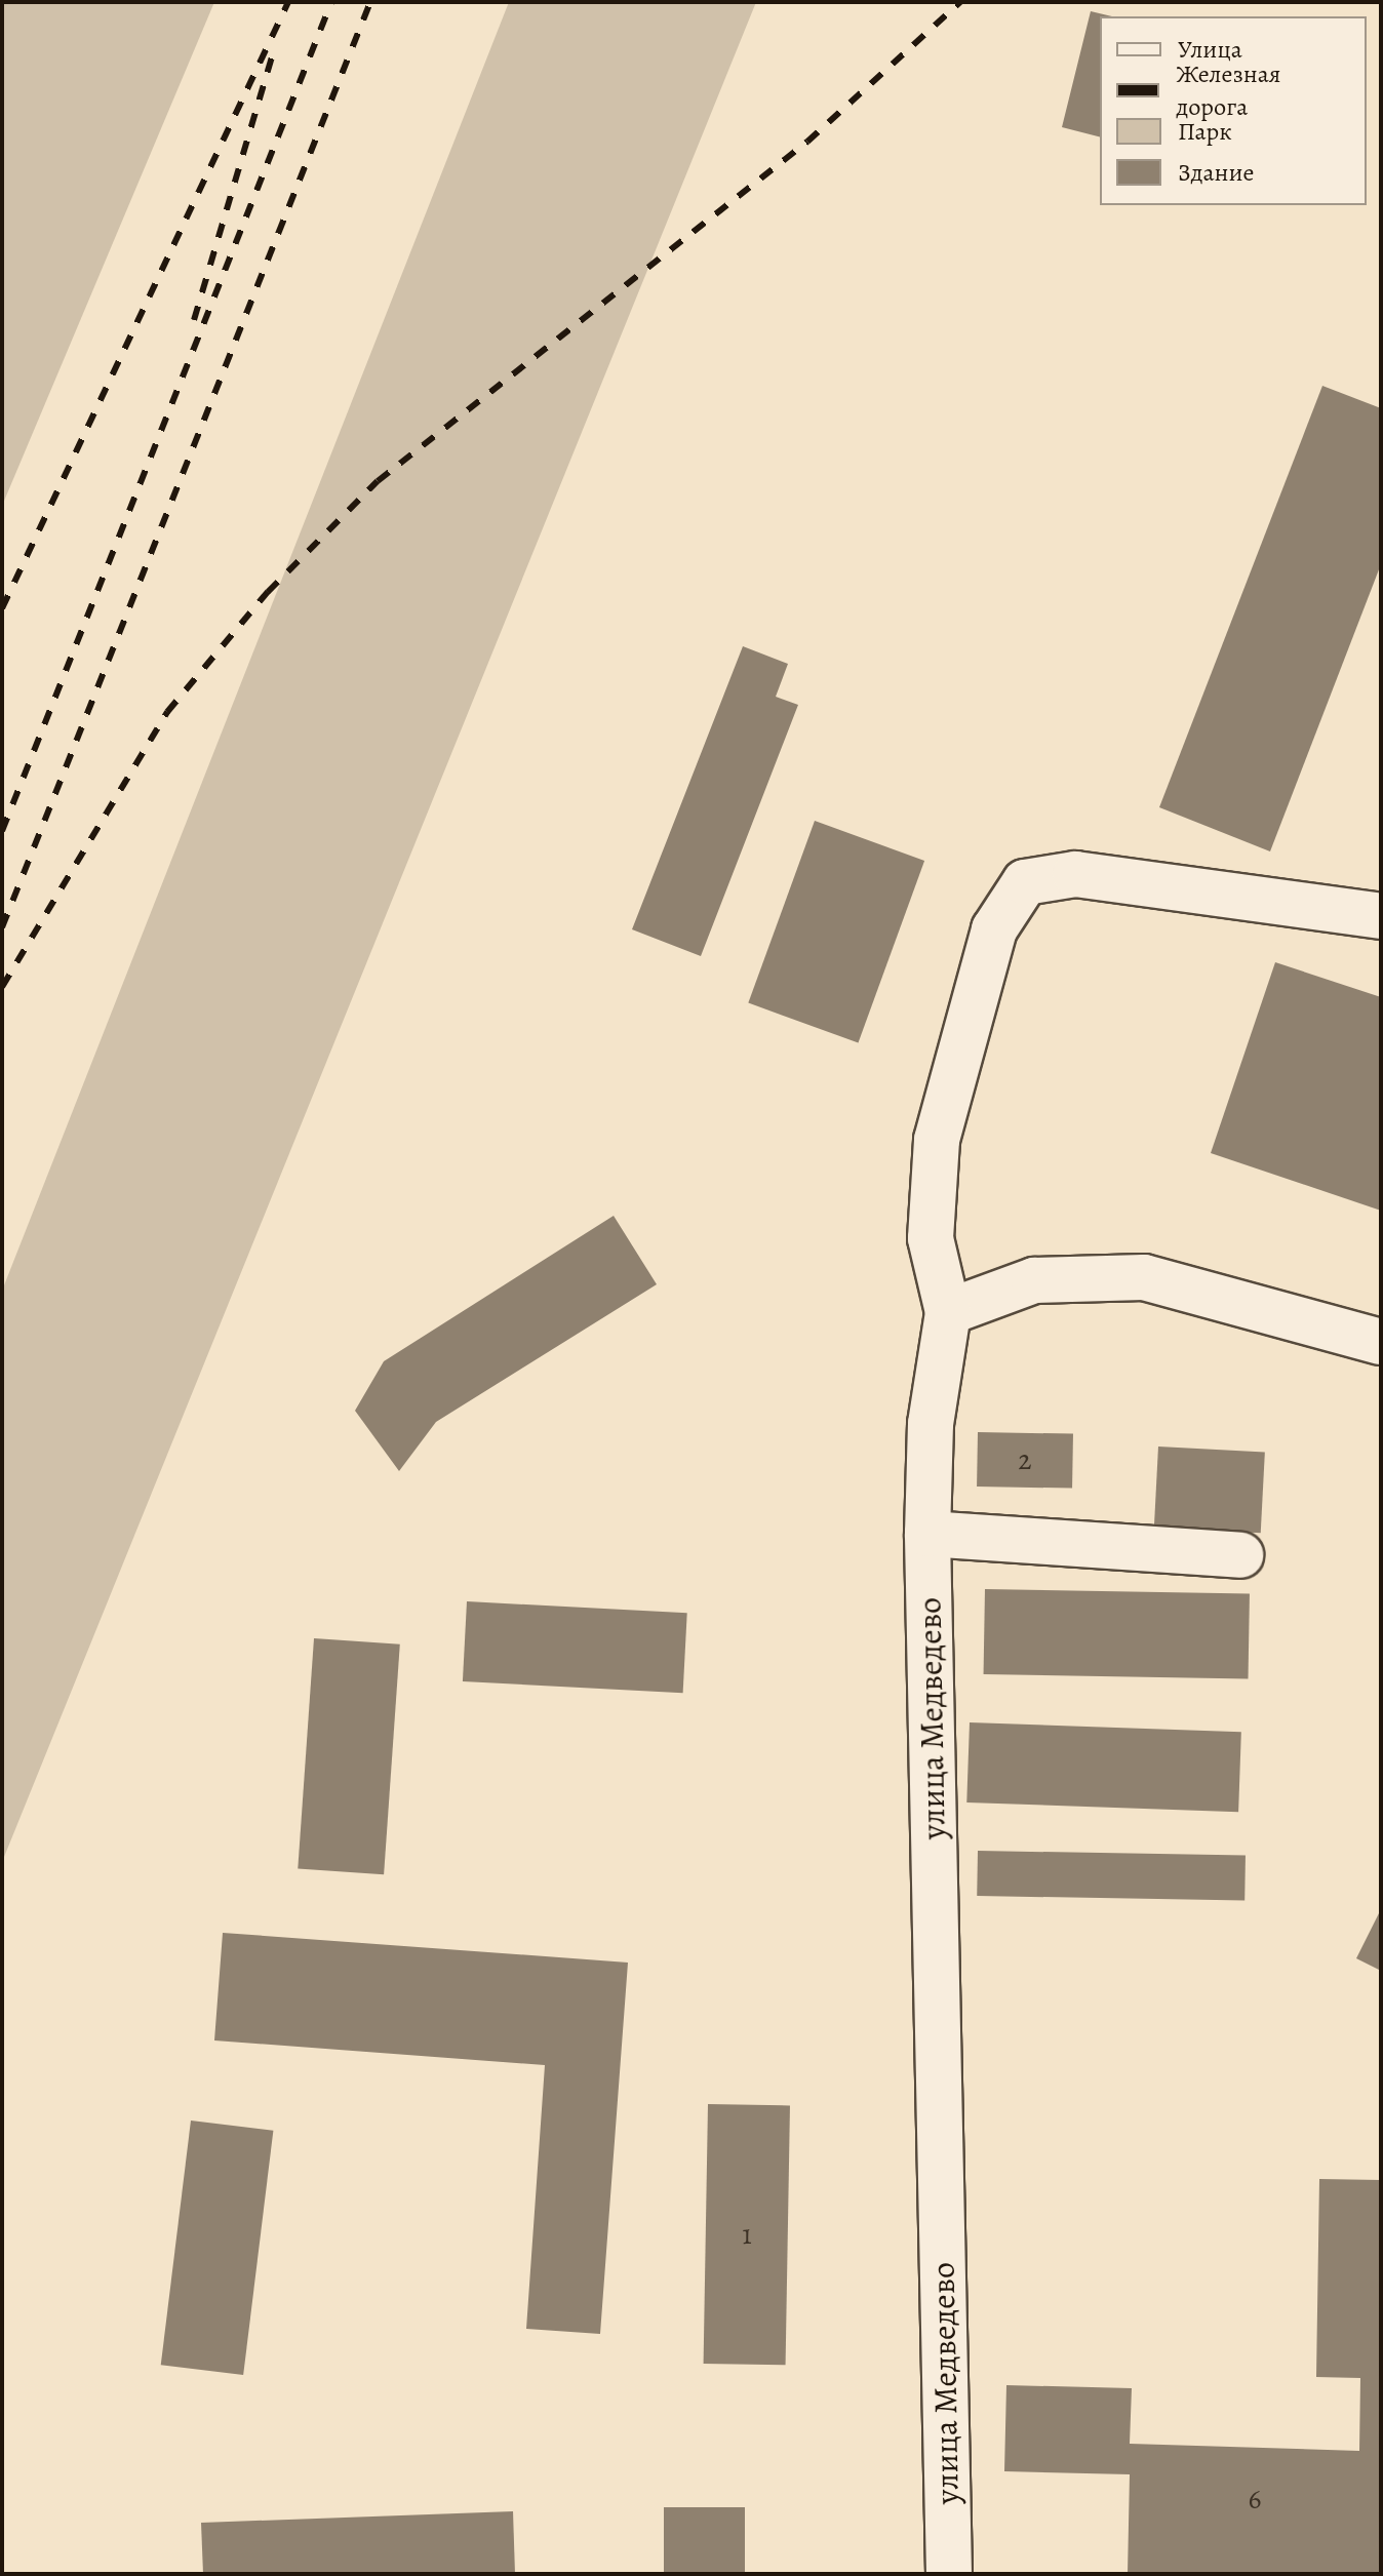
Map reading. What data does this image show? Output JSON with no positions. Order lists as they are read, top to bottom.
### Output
{
  "streets": {
    "street": ["улица Медведево"]
  },
  "house_numbers": ["2", "1", "6"],
  "legend": [
    "Улица",
    "Железная дорога",
    "Парк",
    "Здание"
  ]
}
